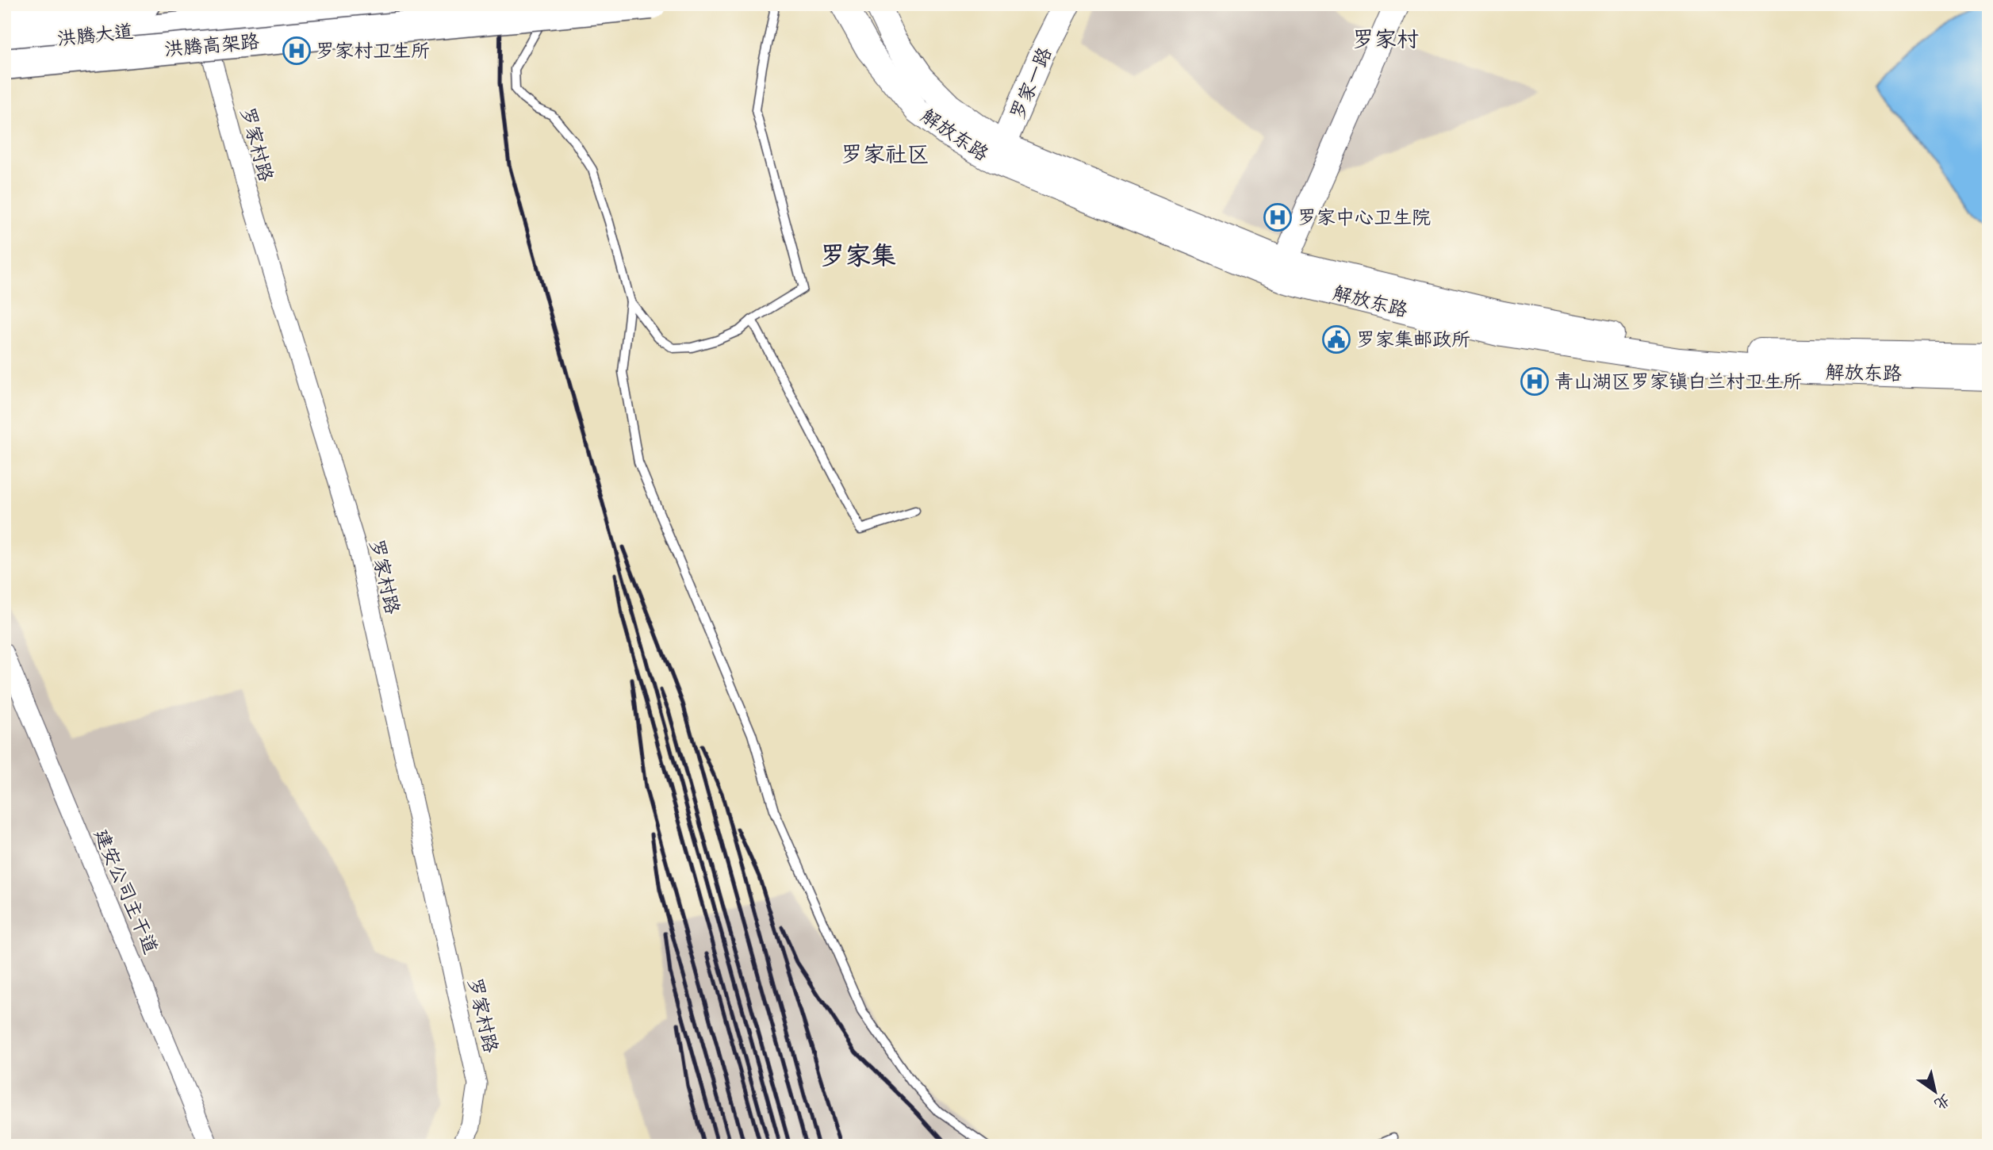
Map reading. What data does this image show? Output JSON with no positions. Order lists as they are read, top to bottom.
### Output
{
  "streets": {
    "highway": ["洪腾高架路"],
    "main road": ["洪腾大道", "罗家一路", "解放东路"],
    "street": ["罗家村路", "建安公司主干道"]
  },
  "crossings": [
    ["洪腾大道", "罗家村路"],
    ["罗家一路", "解放东路"]
  ],
  "districts": ["罗家村", "罗家社区", "罗家集"],
  "places": {
    "hospital": ["罗家村卫生所", "罗家中心卫生院", "青山湖区罗家镇白兰村卫生所"],
    "public building": ["罗家集邮政所"]
  },
  "north": "bottom right"
}
